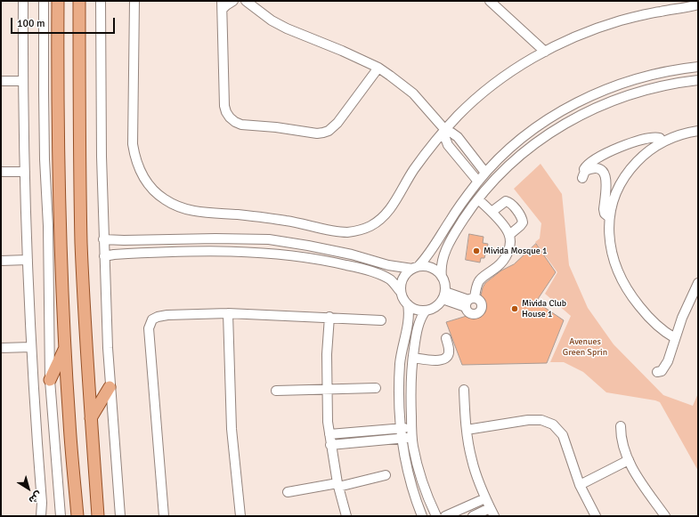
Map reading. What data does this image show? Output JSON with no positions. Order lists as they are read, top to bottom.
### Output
{
  "parks": ["Avenues Green Sprin"],
  "places": ["Mivida Mosque 1", "Mivida Club House 1"],
  "scale_bar": "100 m",
  "north": "bottom right"
}
